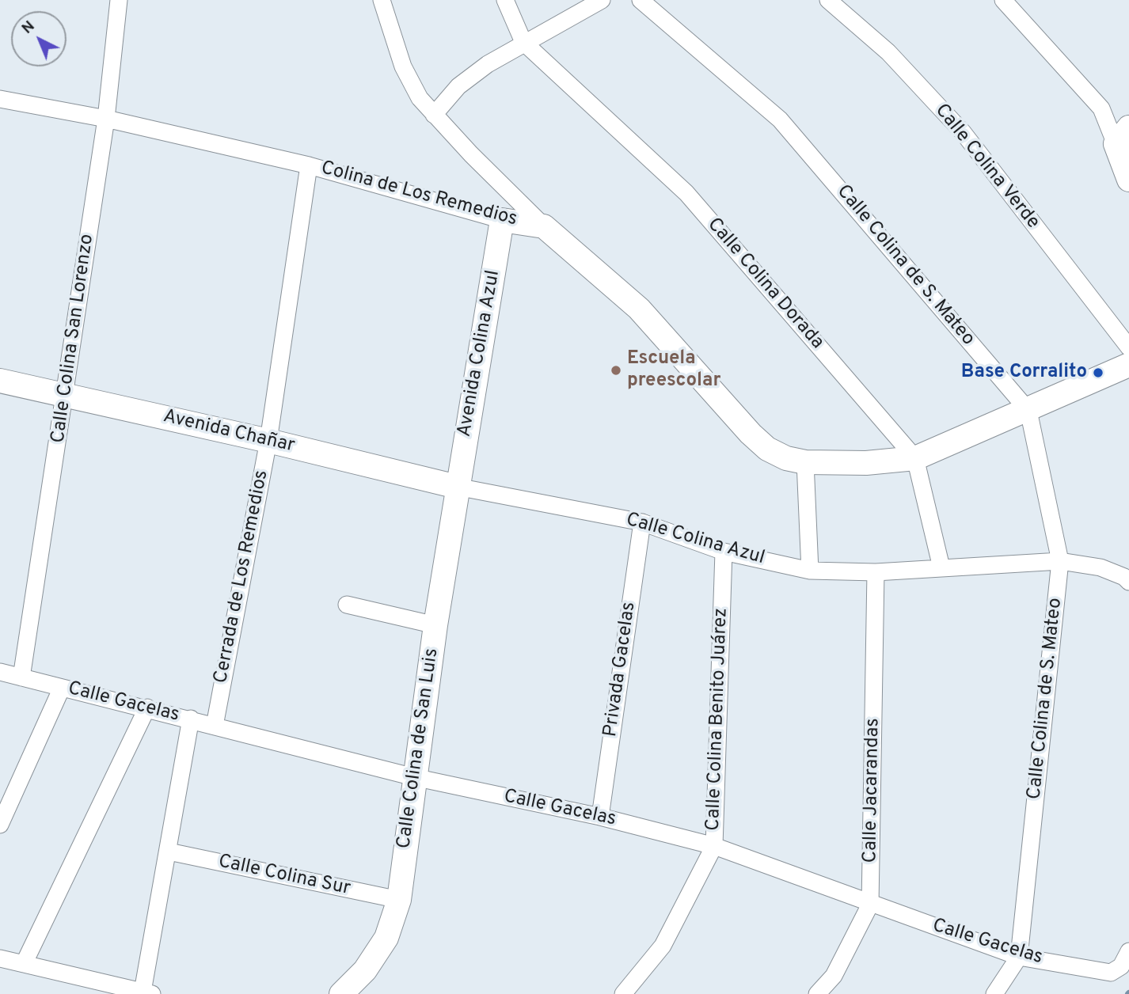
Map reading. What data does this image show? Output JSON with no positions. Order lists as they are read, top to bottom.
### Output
{
  "streets": {
    "street": [
      "Calle Colina Verde",
      "Colina de Los Remedios",
      "Calle Colina de S. Mateo",
      "Calle Colina Dorada",
      "Calle Colina San Lorenzo",
      "Avenida Colina Azul",
      "Avenida Chañar",
      "Calle Colina Azul",
      "Cerrada de Los Remedios",
      "Privada Gacelas",
      "Calle Gacelas",
      "Calle Colina Benito Juárez",
      "Calle Colina de San Luis",
      "Calle Jacarandas",
      "Calle Colina Sur"
    ]
  },
  "crossings": [
    ["Colina de Los Remedios", "Calle Colina de S. Mateo"],
    ["Colina de Los Remedios", "Calle Colina Dorada"],
    ["Colina de Los Remedios", "Calle Colina San Lorenzo"],
    ["Colina de Los Remedios", "Avenida Colina Azul"],
    ["Colina de Los Remedios", "Cerrada de Los Remedios"],
    ["Calle Colina de S. Mateo", "Calle Colina Azul"],
    ["Calle Colina de S. Mateo", "Calle Gacelas"],
    ["Calle Colina Dorada", "Calle Colina Azul"],
    ["Calle Colina San Lorenzo", "Avenida Chañar"],
    ["Calle Colina San Lorenzo", "Calle Gacelas"],
    ["Avenida Colina Azul", "Avenida Chañar"],
    ["Avenida Colina Azul", "Calle Colina Azul"],
    ["Avenida Colina Azul", "Calle Colina de San Luis"],
    ["Avenida Chañar", "Calle Colina Azul"],
    ["Avenida Chañar", "Cerrada de Los Remedios"],
    ["Avenida Chañar", "Calle Colina de San Luis"],
    ["Calle Colina Azul", "Privada Gacelas"],
    ["Calle Colina Azul", "Calle Colina Benito Juárez"],
    ["Calle Colina Azul", "Calle Colina de San Luis"],
    ["Calle Colina Azul", "Calle Jacarandas"],
    ["Cerrada de Los Remedios", "Calle Gacelas"],
    ["Privada Gacelas", "Calle Gacelas"],
    ["Calle Gacelas", "Calle Colina Benito Juárez"],
    ["Calle Gacelas", "Calle Colina de San Luis"],
    ["Calle Gacelas", "Calle Jacarandas"],
    ["Calle Colina de San Luis", "Calle Colina Sur"]
  ],
  "places": ["Escuela preescolar", "Base Corralito"],
  "north": "top left"
}
